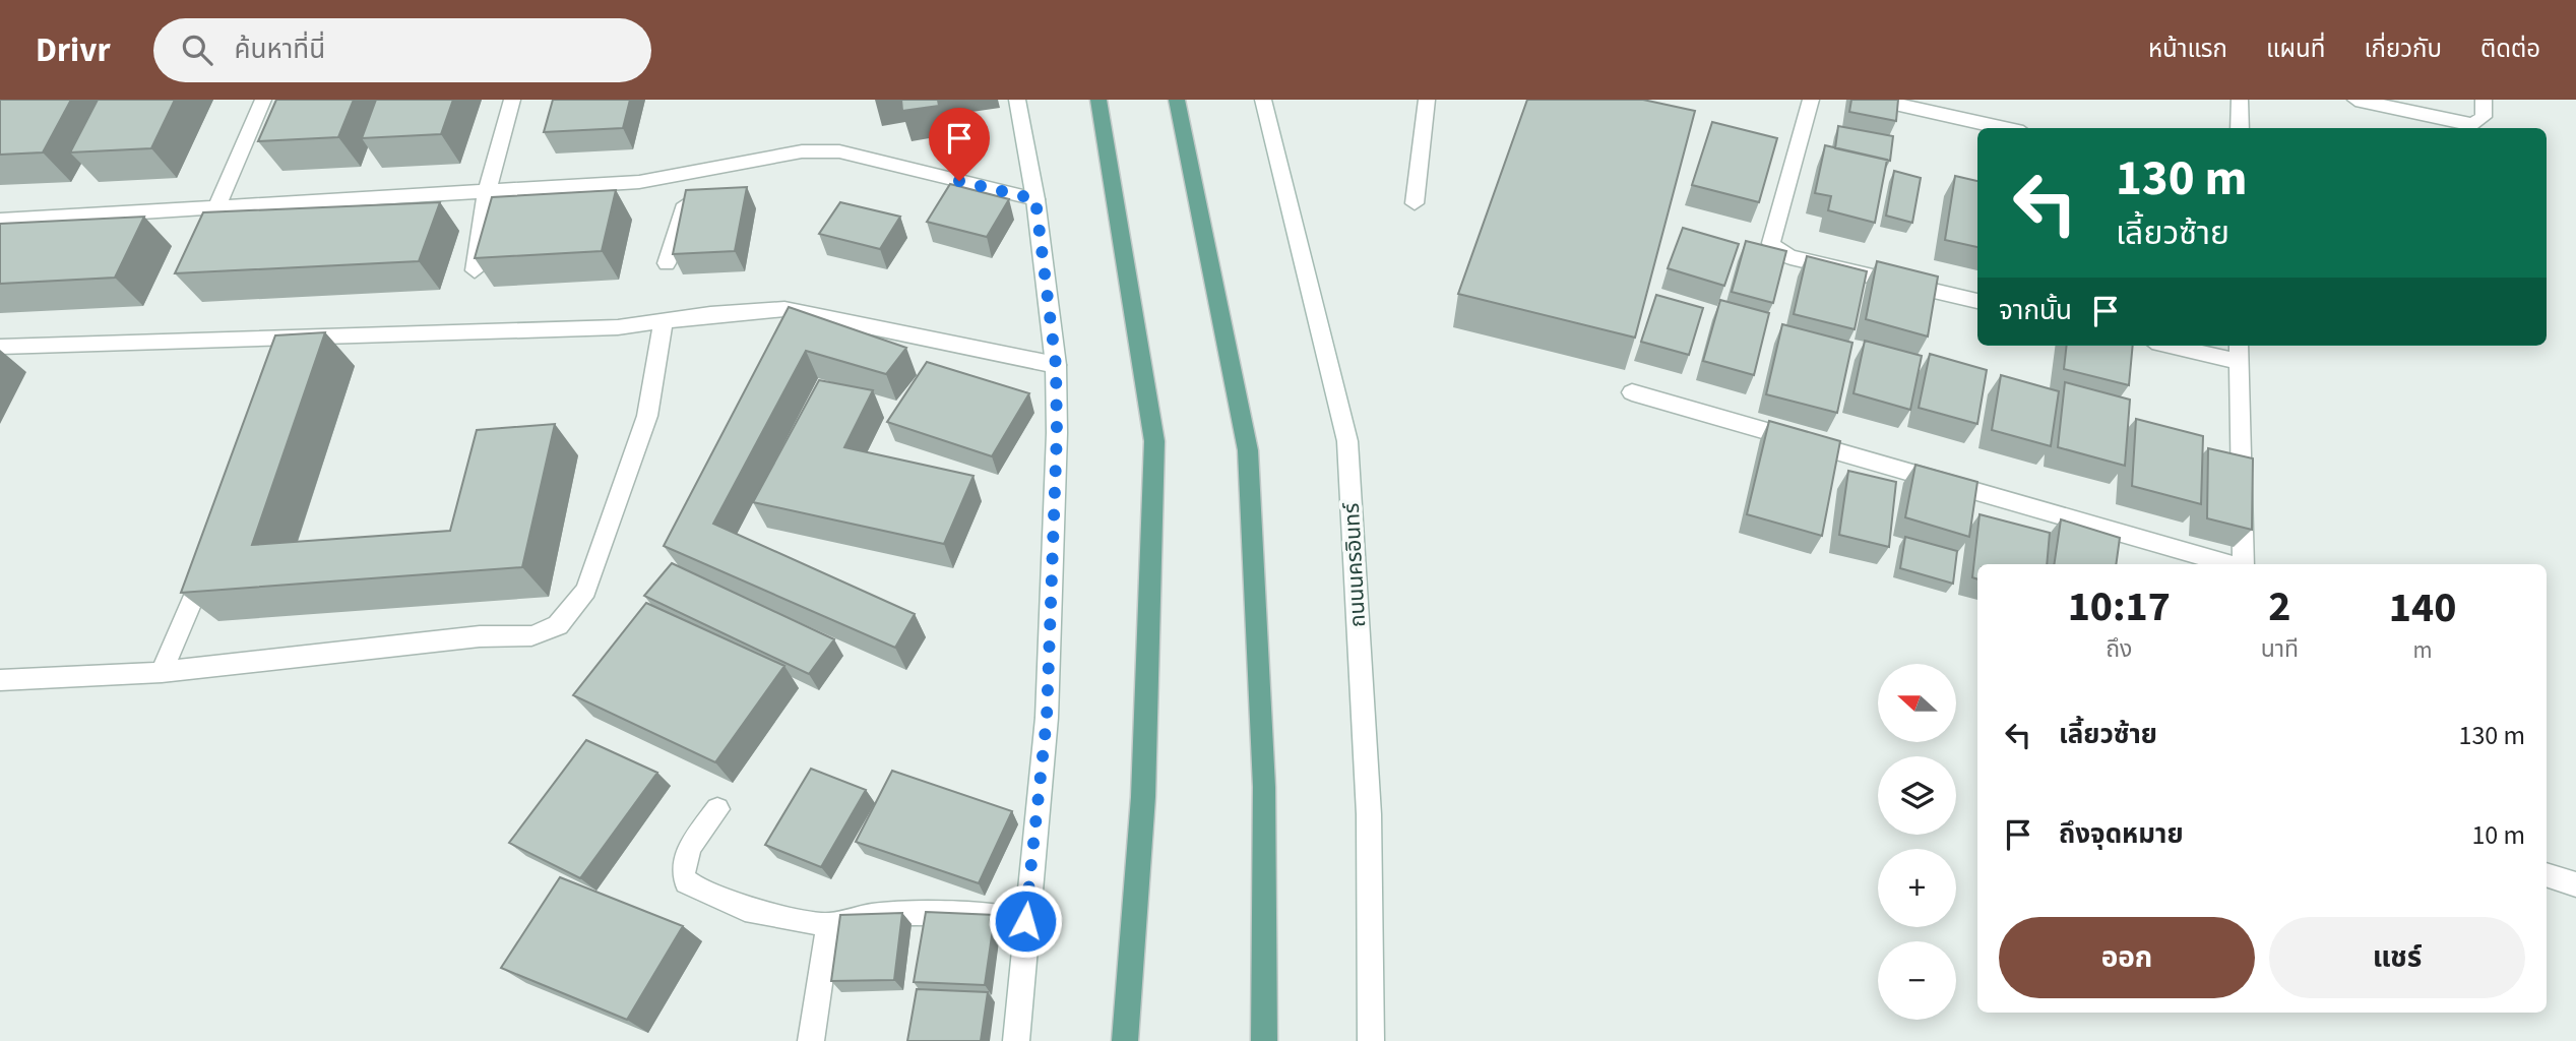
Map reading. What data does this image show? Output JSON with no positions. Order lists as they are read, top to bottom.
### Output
{
  "streets": {
    "street": ["ถนนนครอินทร์"]
  },
  "north": "left",
  "page": {
    "header": "Drivr",
    "search": "ค้นหาที่นี่",
    "nav": [
      "หน้าแรก",
      "แผนที่",
      "เกี่ยวกับ",
      "ติดต่อ"
    ],
    "turn": ["130 m", "เลี้ยวซ้าย"],
    "then": "จากนั้น",
    "eta": [
      "10:17",
      "ถึง",
      "2",
      "นาที",
      "140",
      "m"
    ],
    "map_buttons": ["+", "−"],
    "list": [
      {
        "name": "เลี้ยวซ้าย",
        "value": "130 m"
      },
      {
        "name": "ถึงจุดหมาย",
        "value": "10 m"
      }
    ],
    "buttons": ["ออก", "แชร์"]
  }
}
